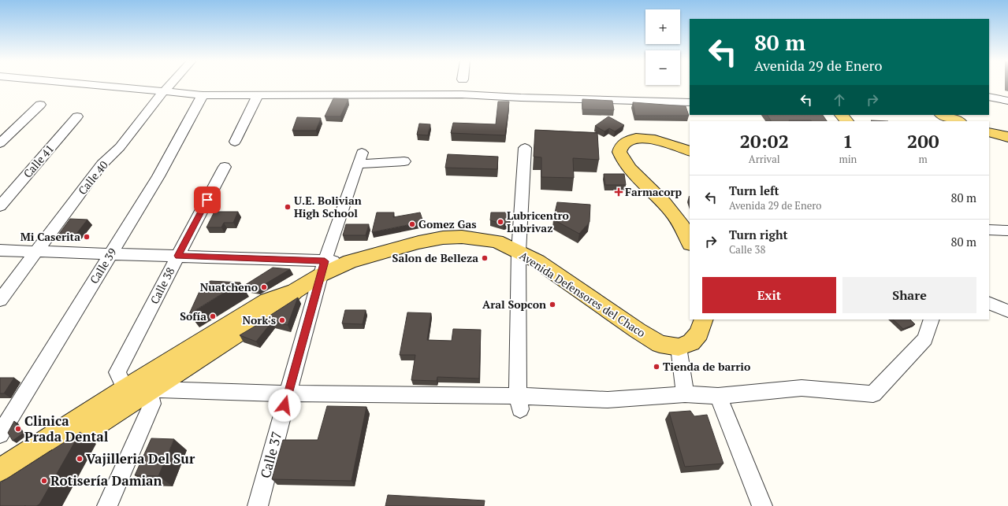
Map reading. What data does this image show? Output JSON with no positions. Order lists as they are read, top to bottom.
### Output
{
  "streets": {
    "main road": ["Avenida Defensores del Chaco"],
    "street": [
      "Calle 41",
      "Calle 40",
      "Calle 39",
      "Calle 38",
      "Calle 37"
    ]
  },
  "crossings": [
    ["Avenida Defensores del Chaco", "Calle 37"]
  ],
  "places": {
    "health": ["Farmacorp"],
    "other": [
      "U.E. Bolivian High School",
      "Lubricentro Lubrivaz",
      "Gomez Gas",
      "Mi Caserita",
      "Salon de Belleza",
      "Nuatcheno",
      "Aral Sopcon",
      "Sofía",
      "Nork's",
      "Tienda de barrio",
      "Clinica Prada Dental",
      "Vajilleria Del Sur",
      "Rotisería Damian"
    ]
  },
  "page": {
    "map_buttons": ["+", "−"],
    "turn": ["80 m", "Avenida 29 de Enero"],
    "eta": [
      "20:02",
      "Arrival",
      "1",
      "min",
      "200",
      "m"
    ],
    "list": [
      {
        "name": "Turn left",
        "note": "Avenida 29 de Enero",
        "value": "80 m"
      },
      {
        "name": "Turn right",
        "note": "Calle 38",
        "value": "80 m"
      }
    ],
    "buttons": ["Exit", "Share"]
  }
}
